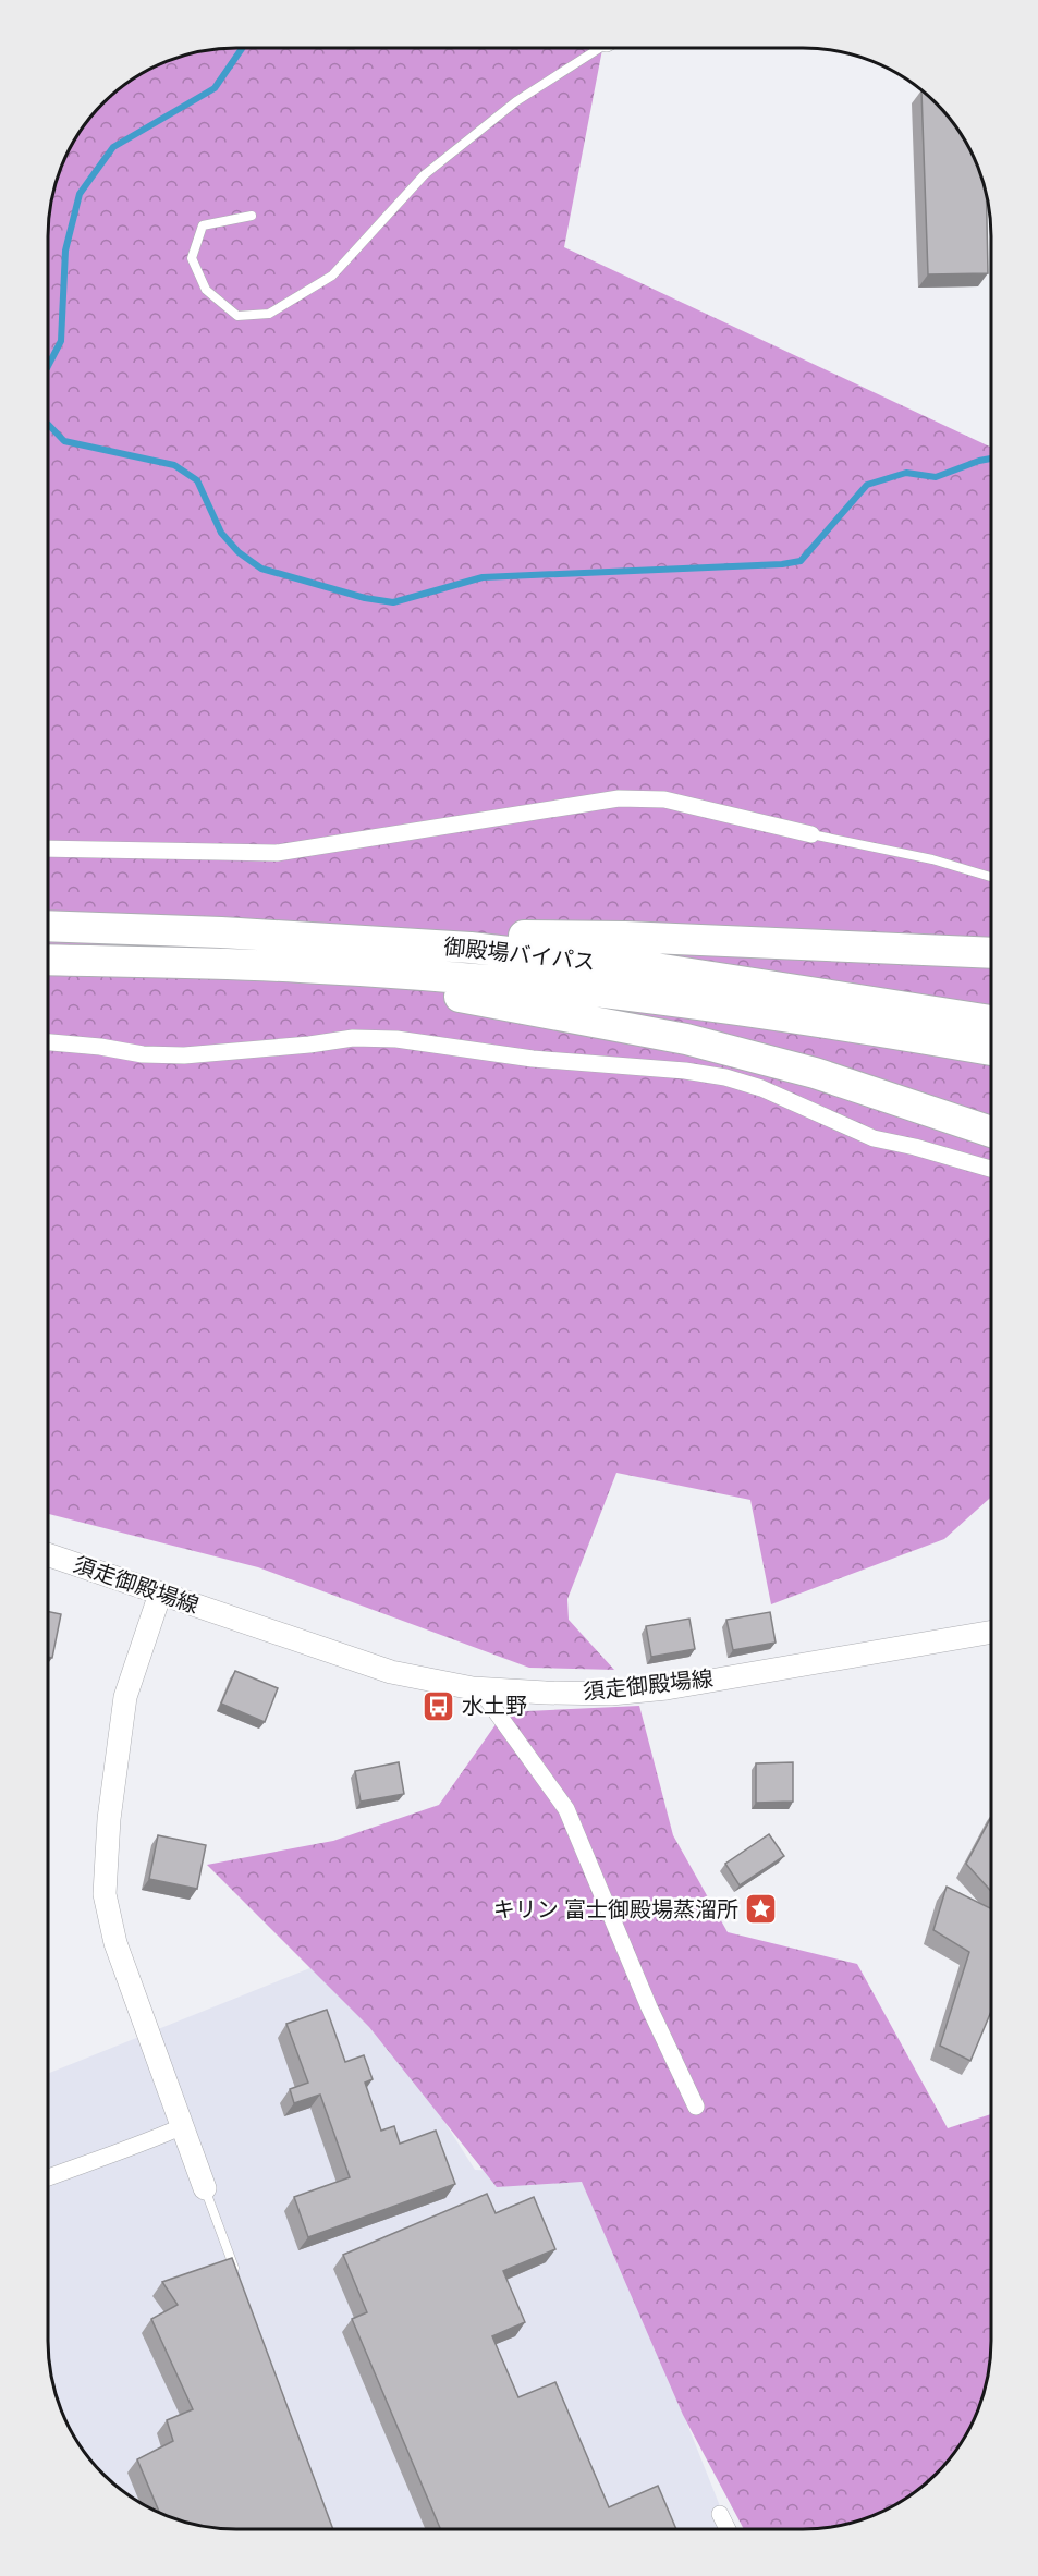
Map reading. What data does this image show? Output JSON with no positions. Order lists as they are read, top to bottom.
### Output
{
  "streets": {
    "highway": ["御殿場バイパス"],
    "main road": ["須走御殿場線"]
  },
  "places": {
    "bus stop": ["水土野"],
    "place": ["キリン 富士御殿場蒸溜所"]
  }
}
